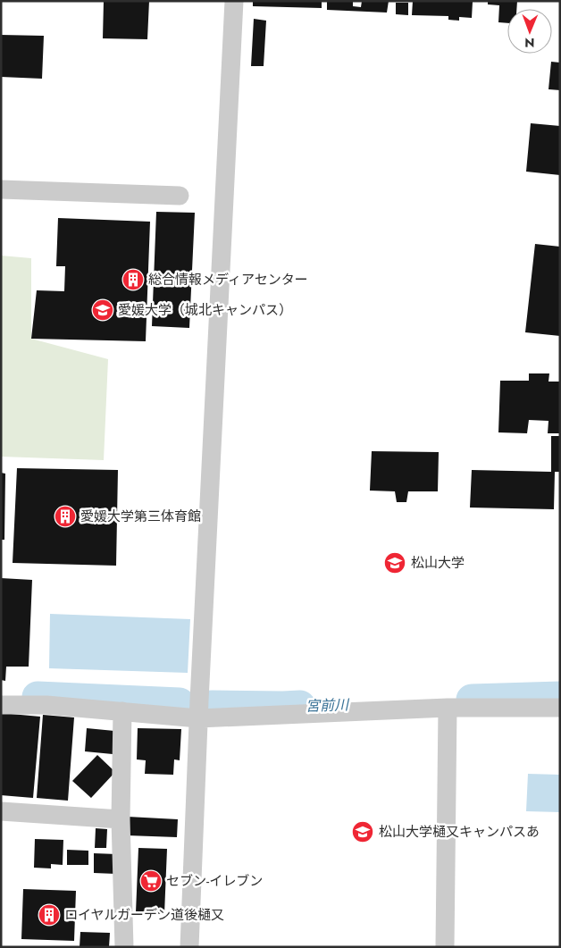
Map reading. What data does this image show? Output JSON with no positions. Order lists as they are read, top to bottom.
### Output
{
  "water": ["宮前川"],
  "places": {
    "building": ["総合情報メディアセンター", "愛媛大学第三体育館", "ロイヤルガーデン道後樋又"],
    "school or university": ["愛媛大学（城北キャンパス）", "松山大学", "松山大学樋又キャンパスあ"],
    "supermarket": ["セブン-イレブン"]
  },
  "north": "bottom"
}
